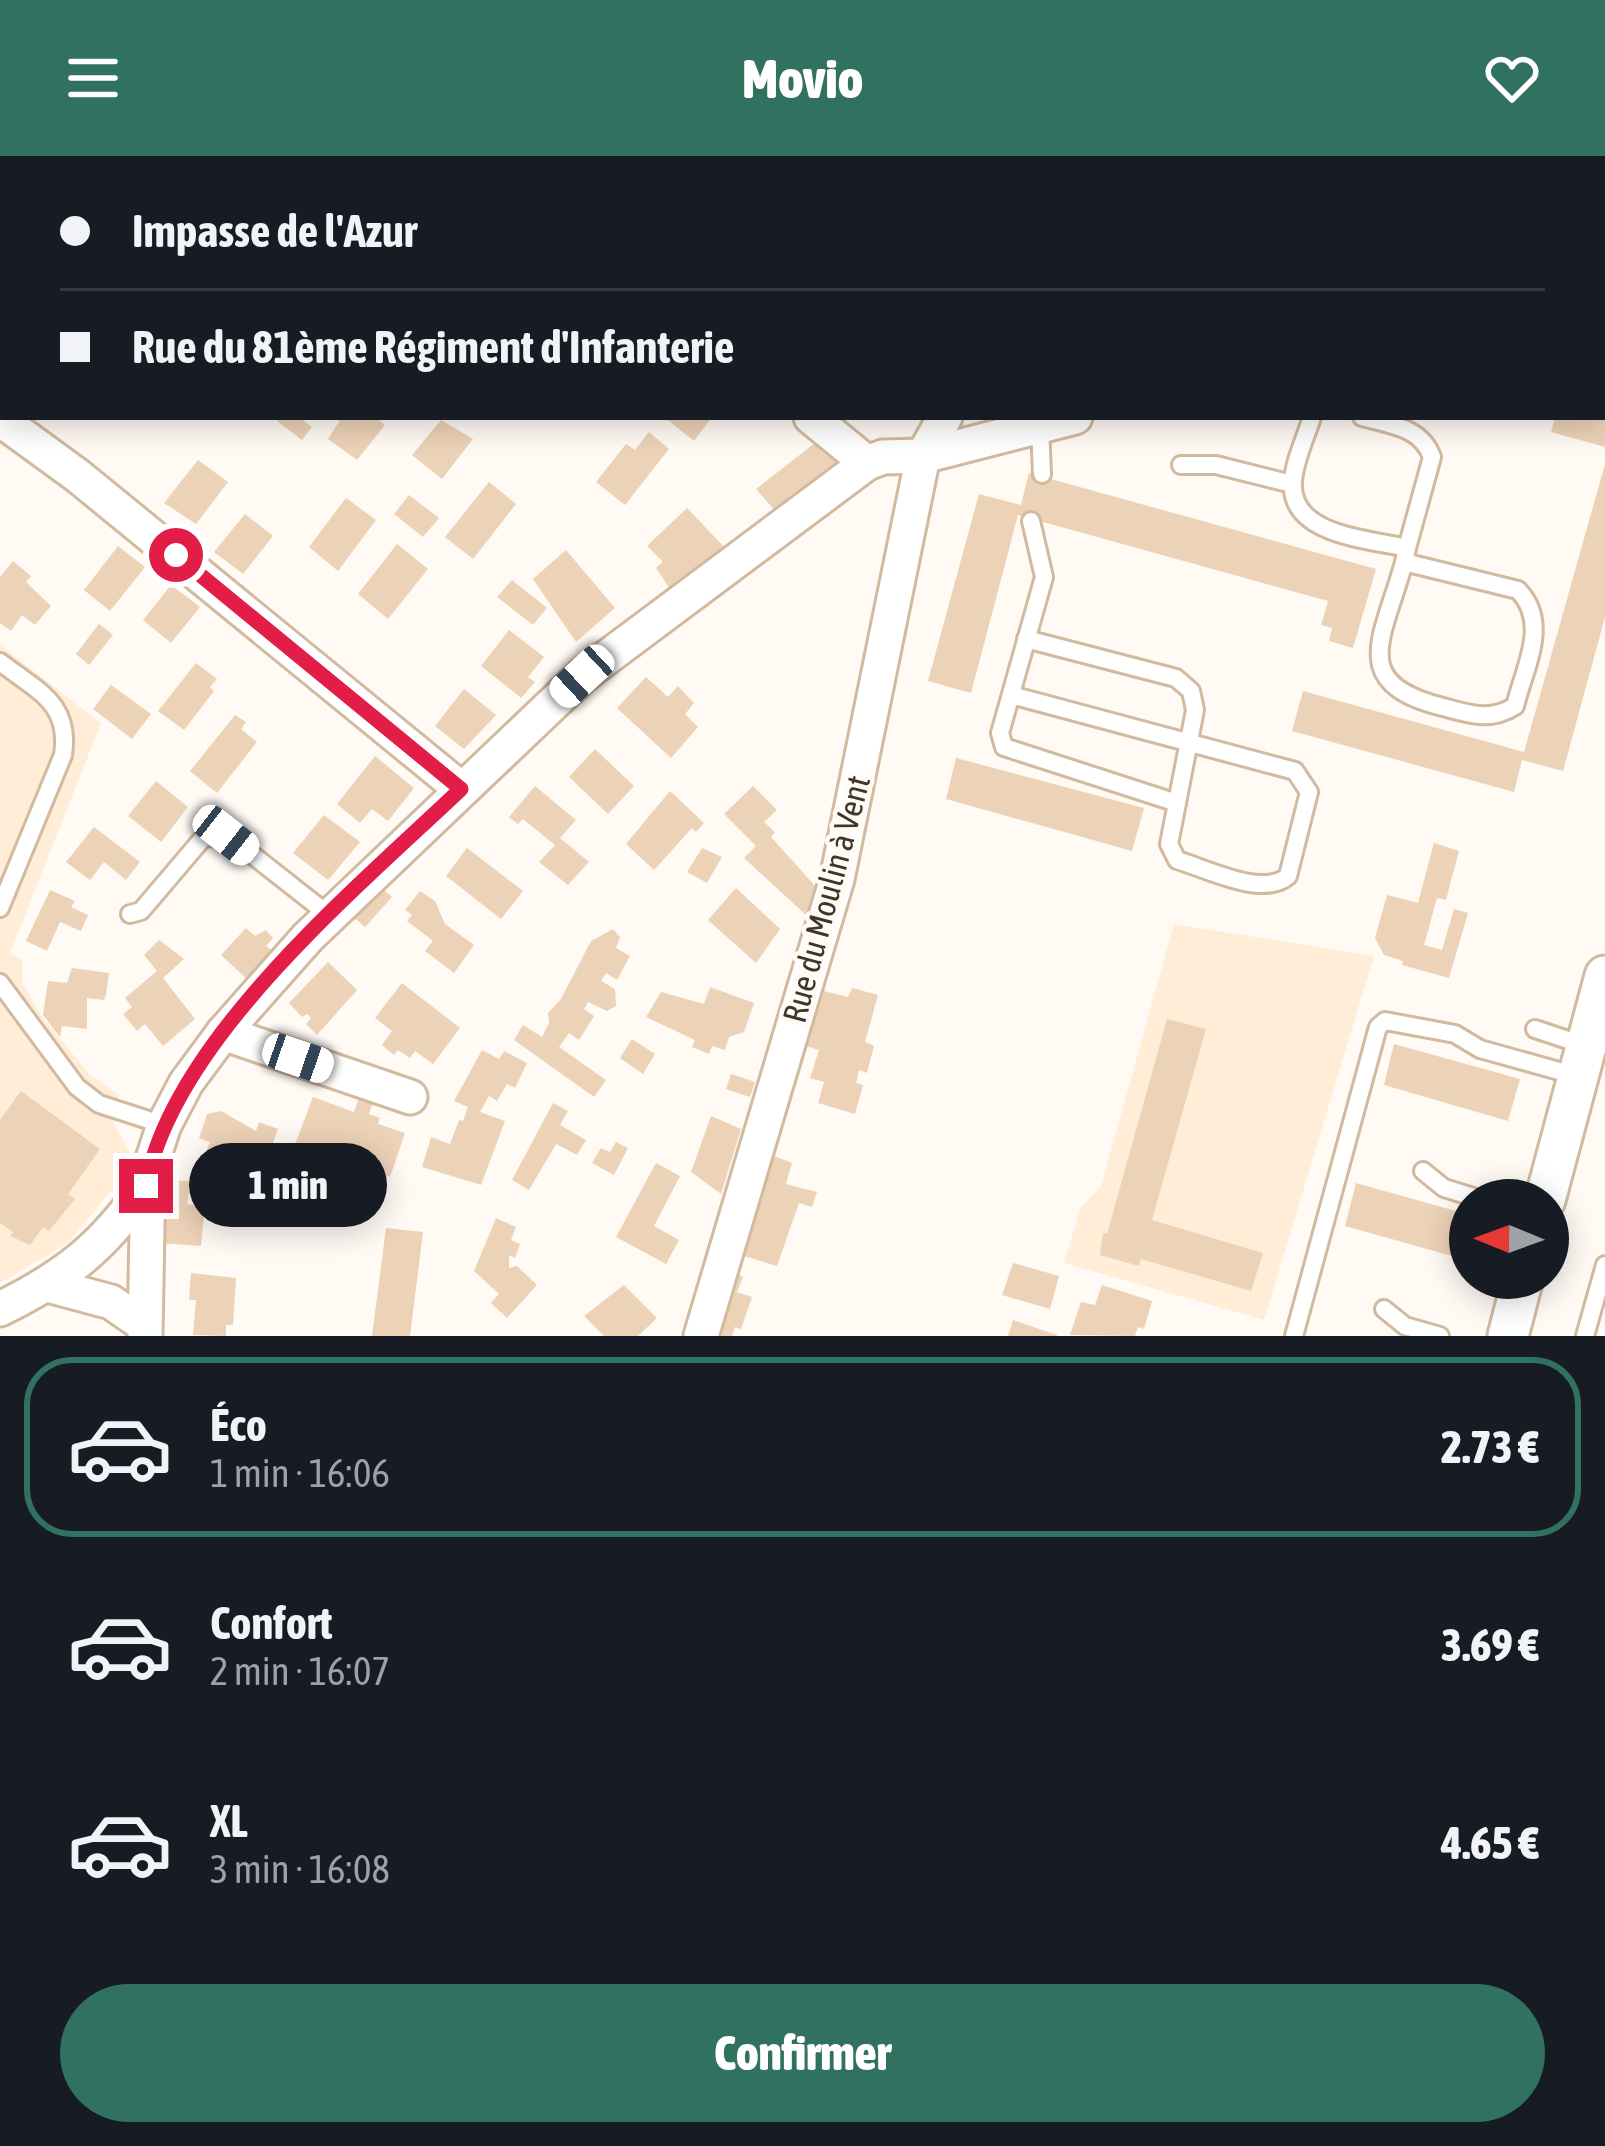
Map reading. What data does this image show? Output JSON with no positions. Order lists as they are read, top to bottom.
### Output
{
  "streets": {
    "street": ["Rue du Moulin à Vent"]
  },
  "north": "left",
  "page": {
    "header": "Movio",
    "banner": ["Impasse de l'Azur", "Rue du 81ème Régiment d'Infanterie"],
    "bubble": "1 min",
    "list": [
      {
        "name": "Éco",
        "note": "1 min · 16:06",
        "value": "2.73 €"
      },
      {
        "name": "Confort",
        "note": "2 min · 16:07",
        "value": "3.69 €"
      },
      {
        "name": "XL",
        "note": "3 min · 16:08",
        "value": "4.65 €"
      }
    ],
    "buttons": "Confirmer"
  }
}
